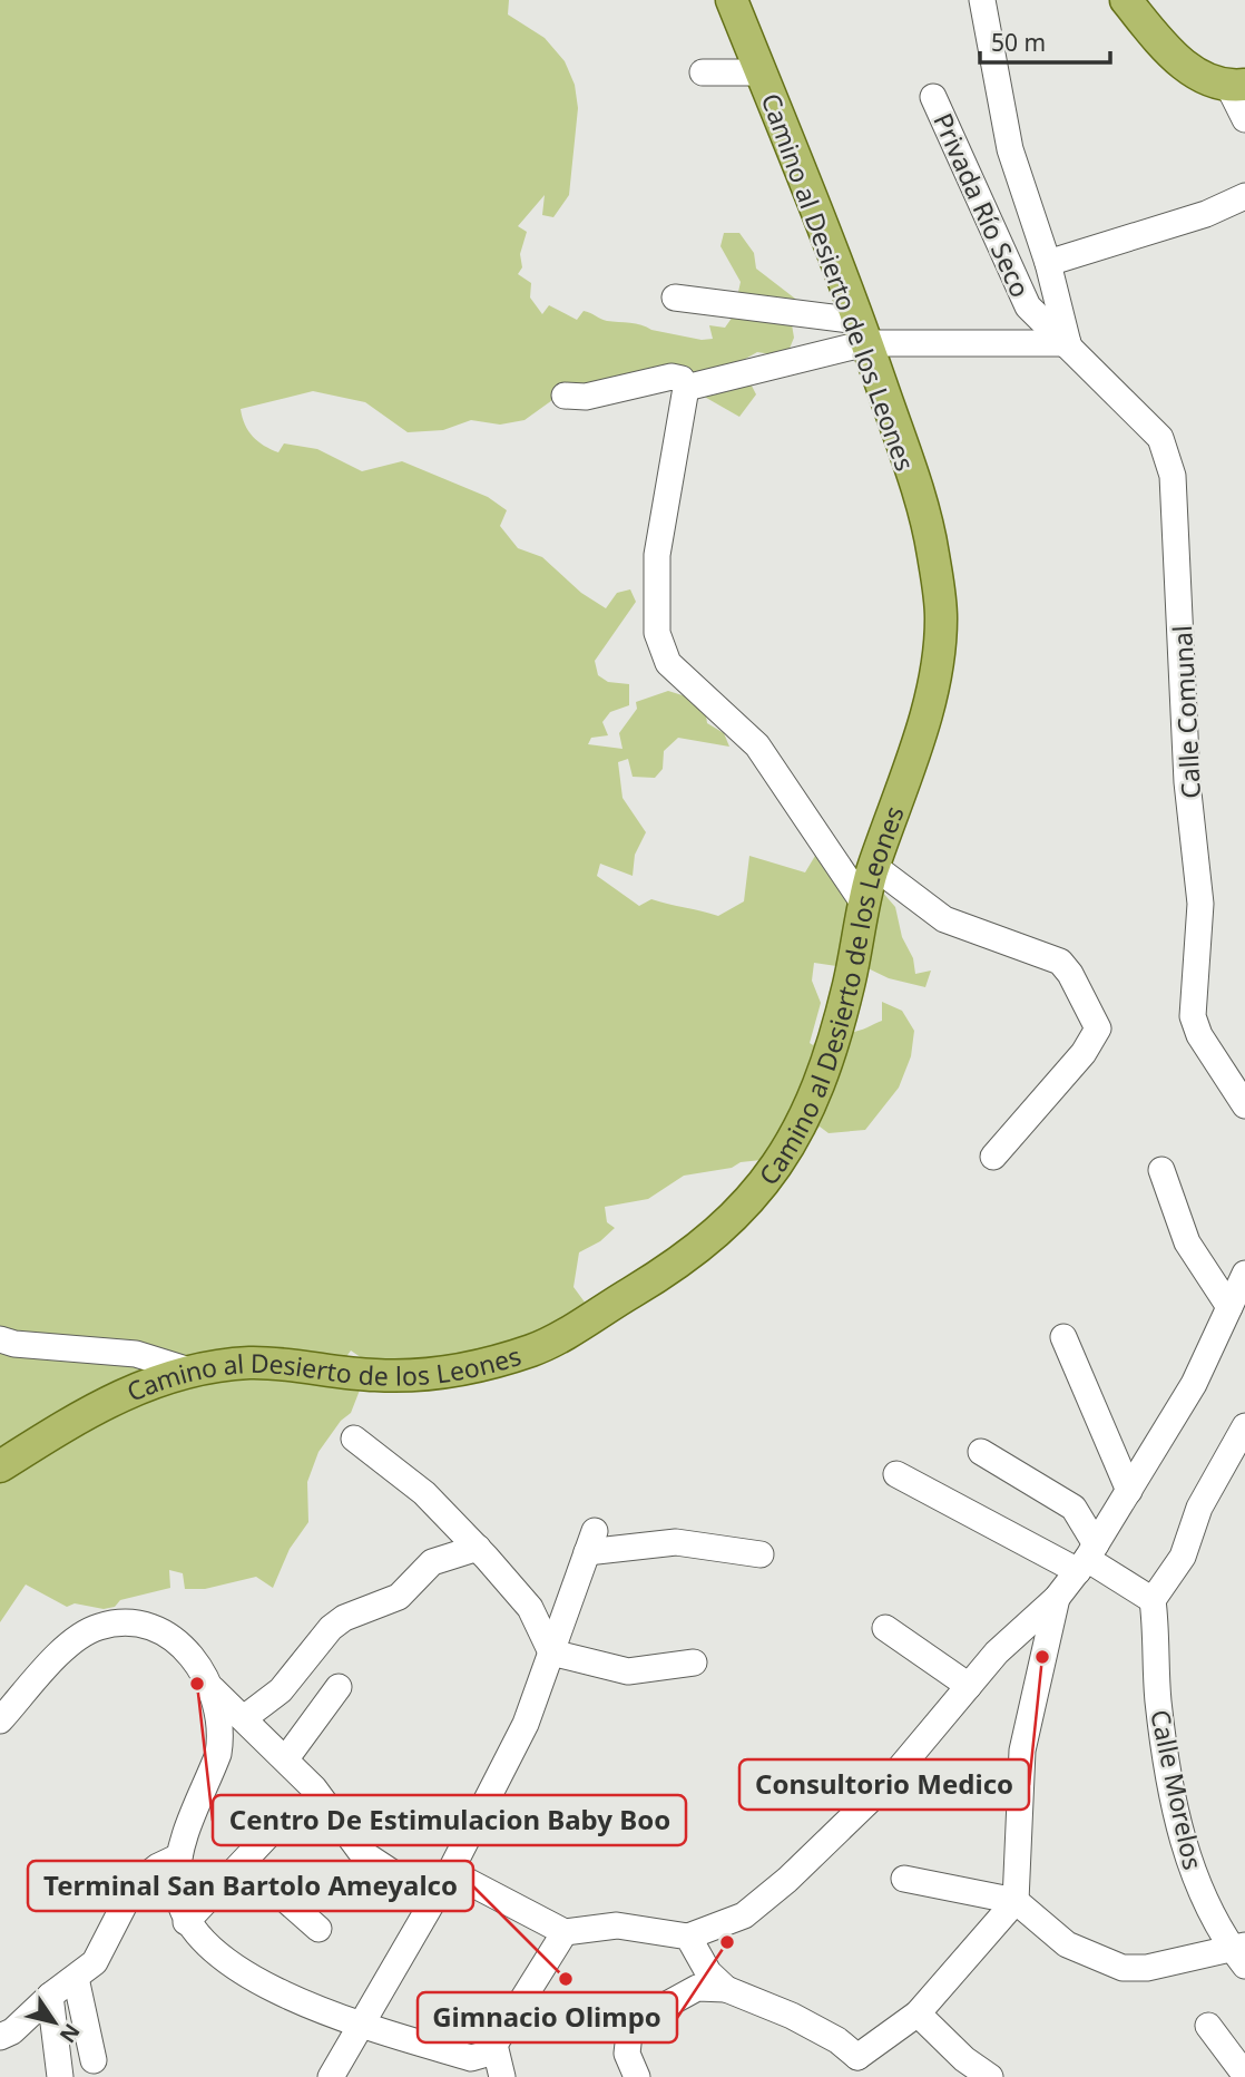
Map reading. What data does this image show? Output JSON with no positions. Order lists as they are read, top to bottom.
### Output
{
  "streets": {
    "main road": ["Camino al Desierto de los Leones"],
    "street": ["Privada Río Seco", "Calle Comunal", "Calle Morelos"]
  },
  "crossings": [
    ["Privada Río Seco", "Calle Comunal"]
  ],
  "places": [
    "Consultorio Medico",
    "Centro De Estimulacion Baby Boo",
    "Gimnacio Olimpo",
    "Terminal San Bartolo Ameyalco"
  ],
  "scale_bar": "50 m",
  "north": "bottom right"
}
